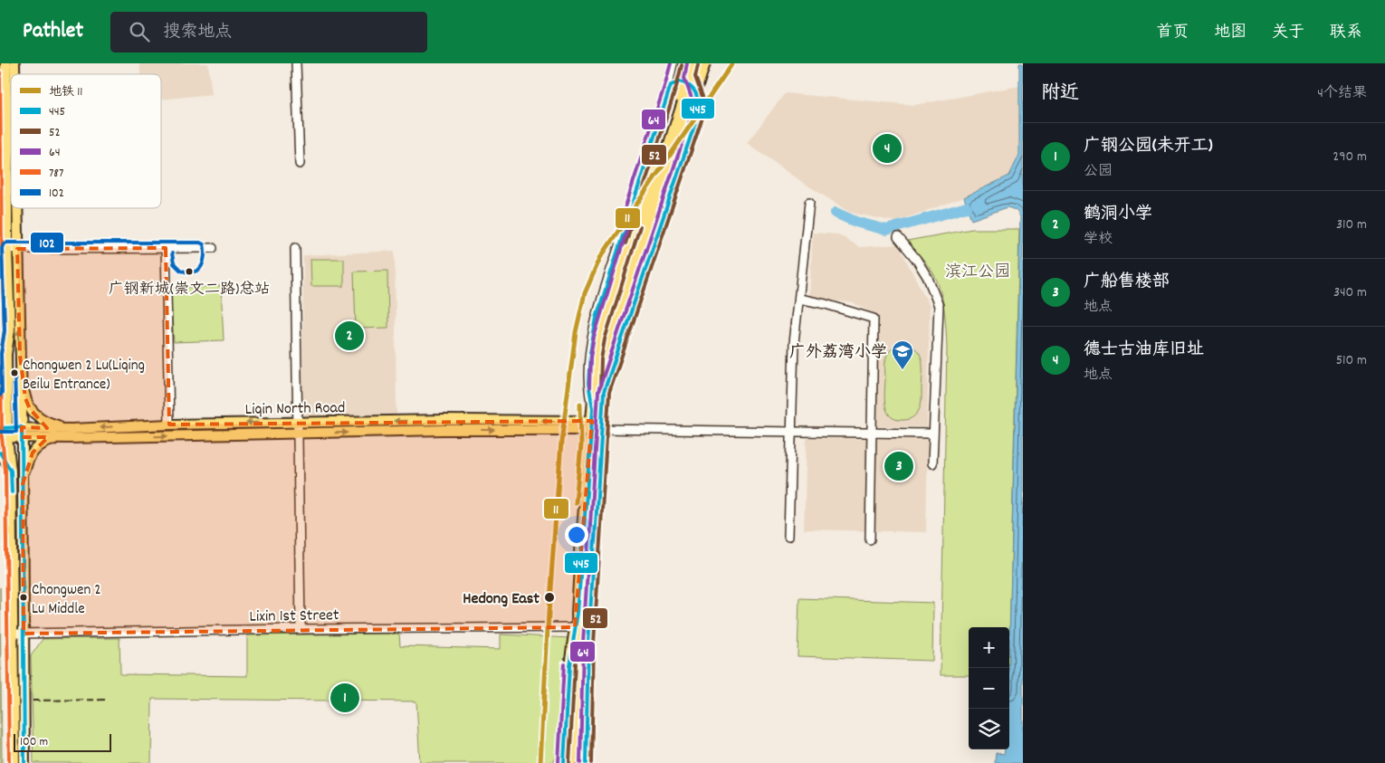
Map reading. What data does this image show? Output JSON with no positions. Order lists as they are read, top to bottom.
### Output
{
  "streets": {
    "main road": ["Liqin North Road"],
    "street": ["Lixin 1st Street"]
  },
  "parks": ["滨江公园"],
  "places": {
    "other": [
      "广钢新城(崇文二路)总站",
      "Chongwen 2 Lu(Liqing Beilu Entrance)",
      "Chongwen 2 Lu Middle",
      "Hedong East"
    ],
    "school or university": ["广外荔湾小学"]
  },
  "lines": [
    "metro line 11",
    "transit line 64",
    "transit line 52",
    "transit line 787",
    "transit line 445",
    "transit line 102"
  ],
  "legend": [
    "地铁 11",
    "445",
    "52",
    "64",
    "787",
    "102"
  ],
  "scale_bar": "100 m",
  "page": {
    "header": "Pathlet",
    "search": "搜索地点",
    "nav": [
      "首页",
      "地图",
      "关于",
      "联系"
    ],
    "heading": ["附近", "4个结果"],
    "list": [
      {
        "mark": "1",
        "name": "广钢公园(未开工)",
        "note": "公园",
        "value": "290 m"
      },
      {
        "mark": "2",
        "name": "鹤洞小学",
        "note": "学校",
        "value": "310 m"
      },
      {
        "mark": "3",
        "name": "广船售楼部",
        "note": "地点",
        "value": "340 m"
      },
      {
        "mark": "4",
        "name": "德士古油库旧址",
        "note": "地点",
        "value": "510 m"
      }
    ],
    "pins": [
      "4",
      "2",
      "3",
      "1"
    ],
    "map_buttons": ["+", "−"],
    "scale": "100 m"
  }
}
